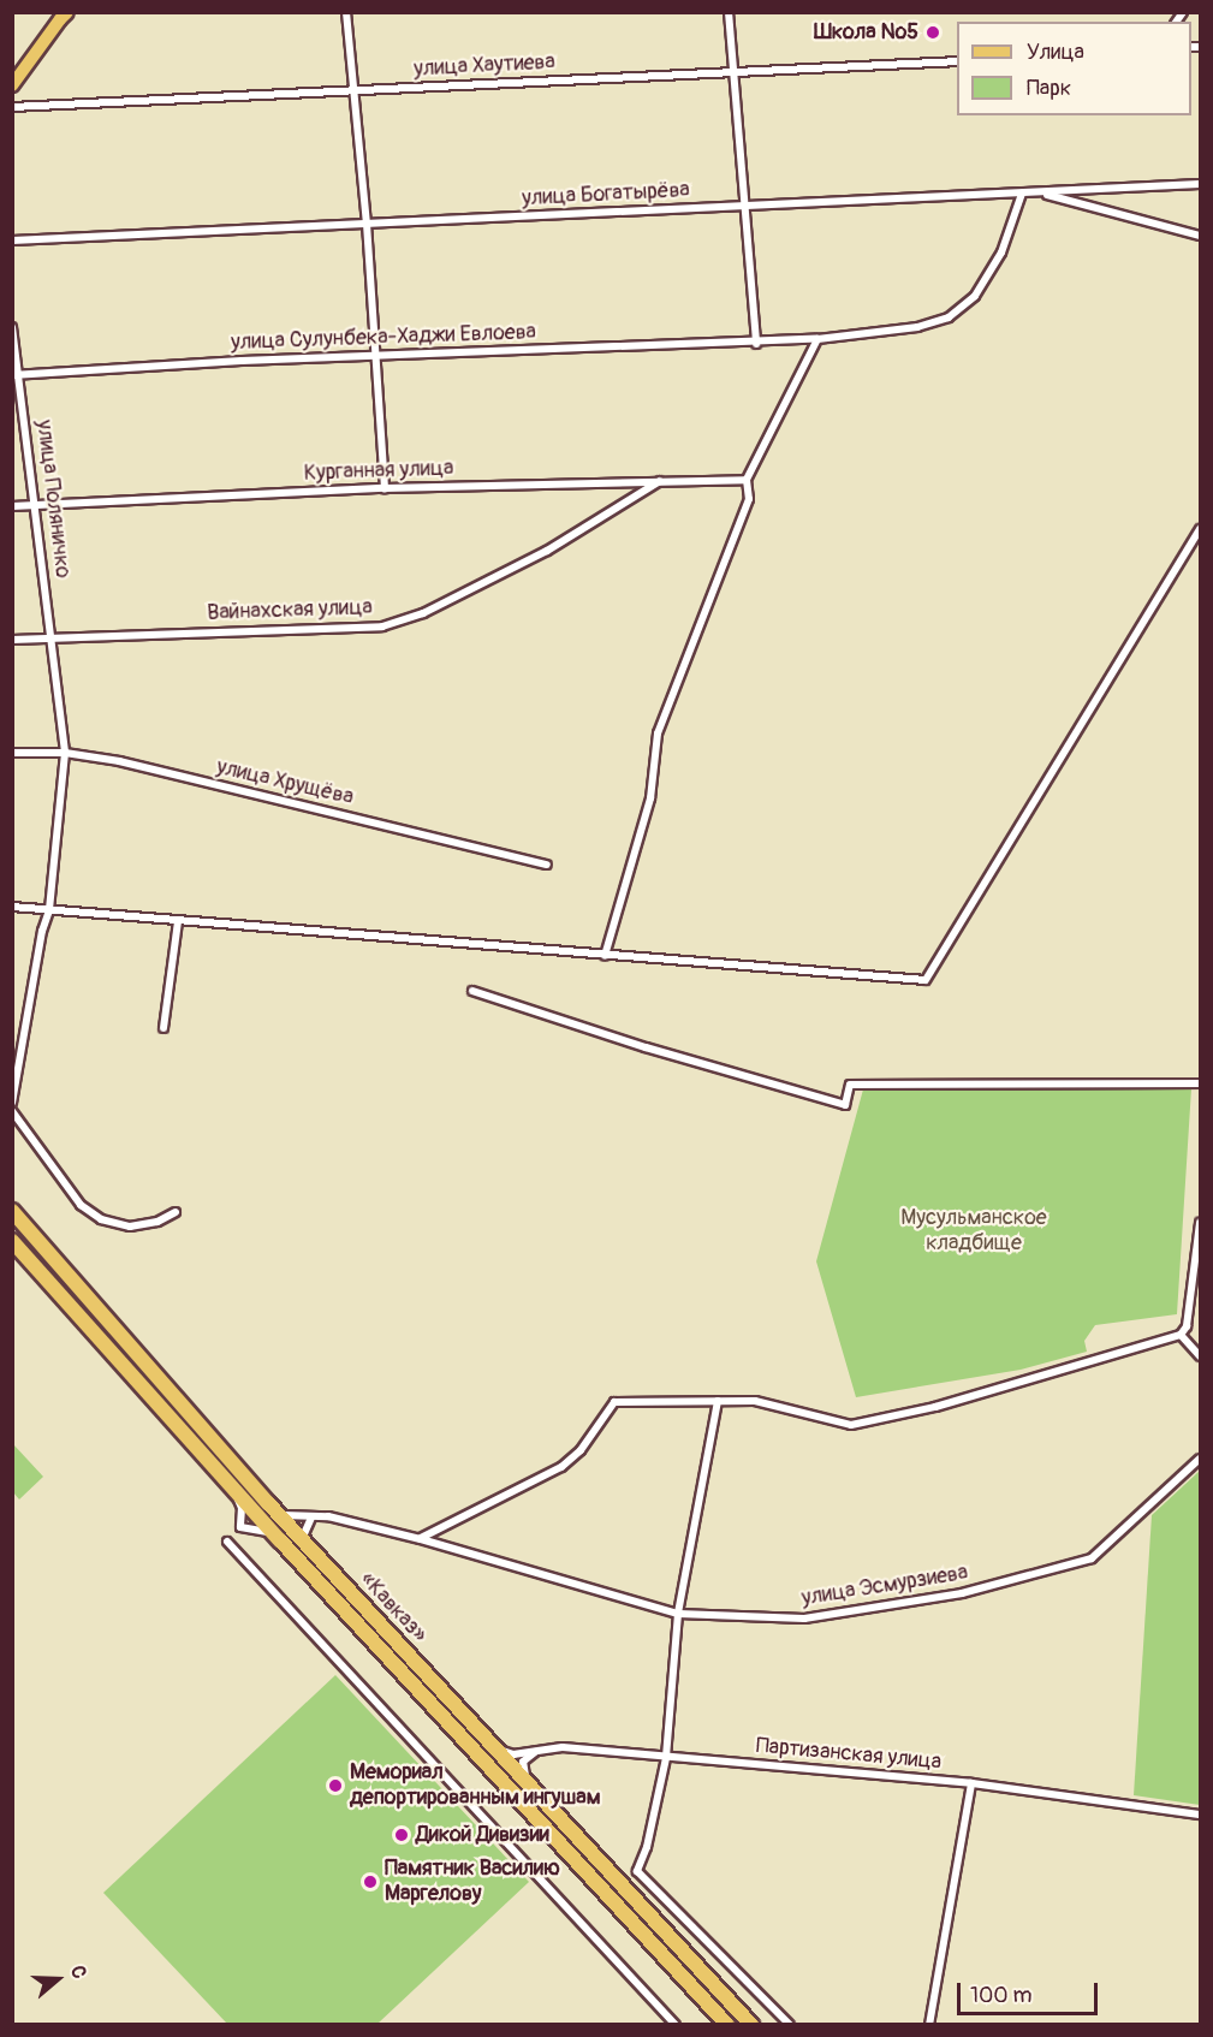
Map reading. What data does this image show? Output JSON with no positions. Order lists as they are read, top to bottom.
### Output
{
  "streets": {
    "highway": ["«Кавказ»"],
    "street": [
      "улица Хаутиева",
      "улица Богатырёва",
      "улица Сулунбека-Хаджи Евлоева",
      "Курганная улица",
      "улица Поляничко",
      "Вайнахская улица",
      "улица Хрущёва",
      "улица Эсмурзиева",
      "Партизанская улица"
    ]
  },
  "crossings": [
    ["улица Богатырёва", "улица Сулунбека-Хаджи Евлоева"],
    ["улица Сулунбека-Хаджи Евлоева", "улица Поляничко"],
    ["Курганная улица", "улица Поляничко"],
    ["Курганная улица", "Вайнахская улица"],
    ["улица Поляничко", "Вайнахская улица"],
    ["улица Поляничко", "улица Хрущёва"],
    ["улица Эсмурзиева", "«Кавказ»"],
    ["«Кавказ»", "Партизанская улица"]
  ],
  "parks": ["Мусульманское кладбище"],
  "places": [
    "Школа №5",
    "Мемориал депортированным ингушам",
    "Дикой Дивизии",
    "Памятник Василию Маргелову"
  ],
  "legend": ["Улица", "Парк"],
  "scale_bar": "100 m",
  "north": "right"
}
